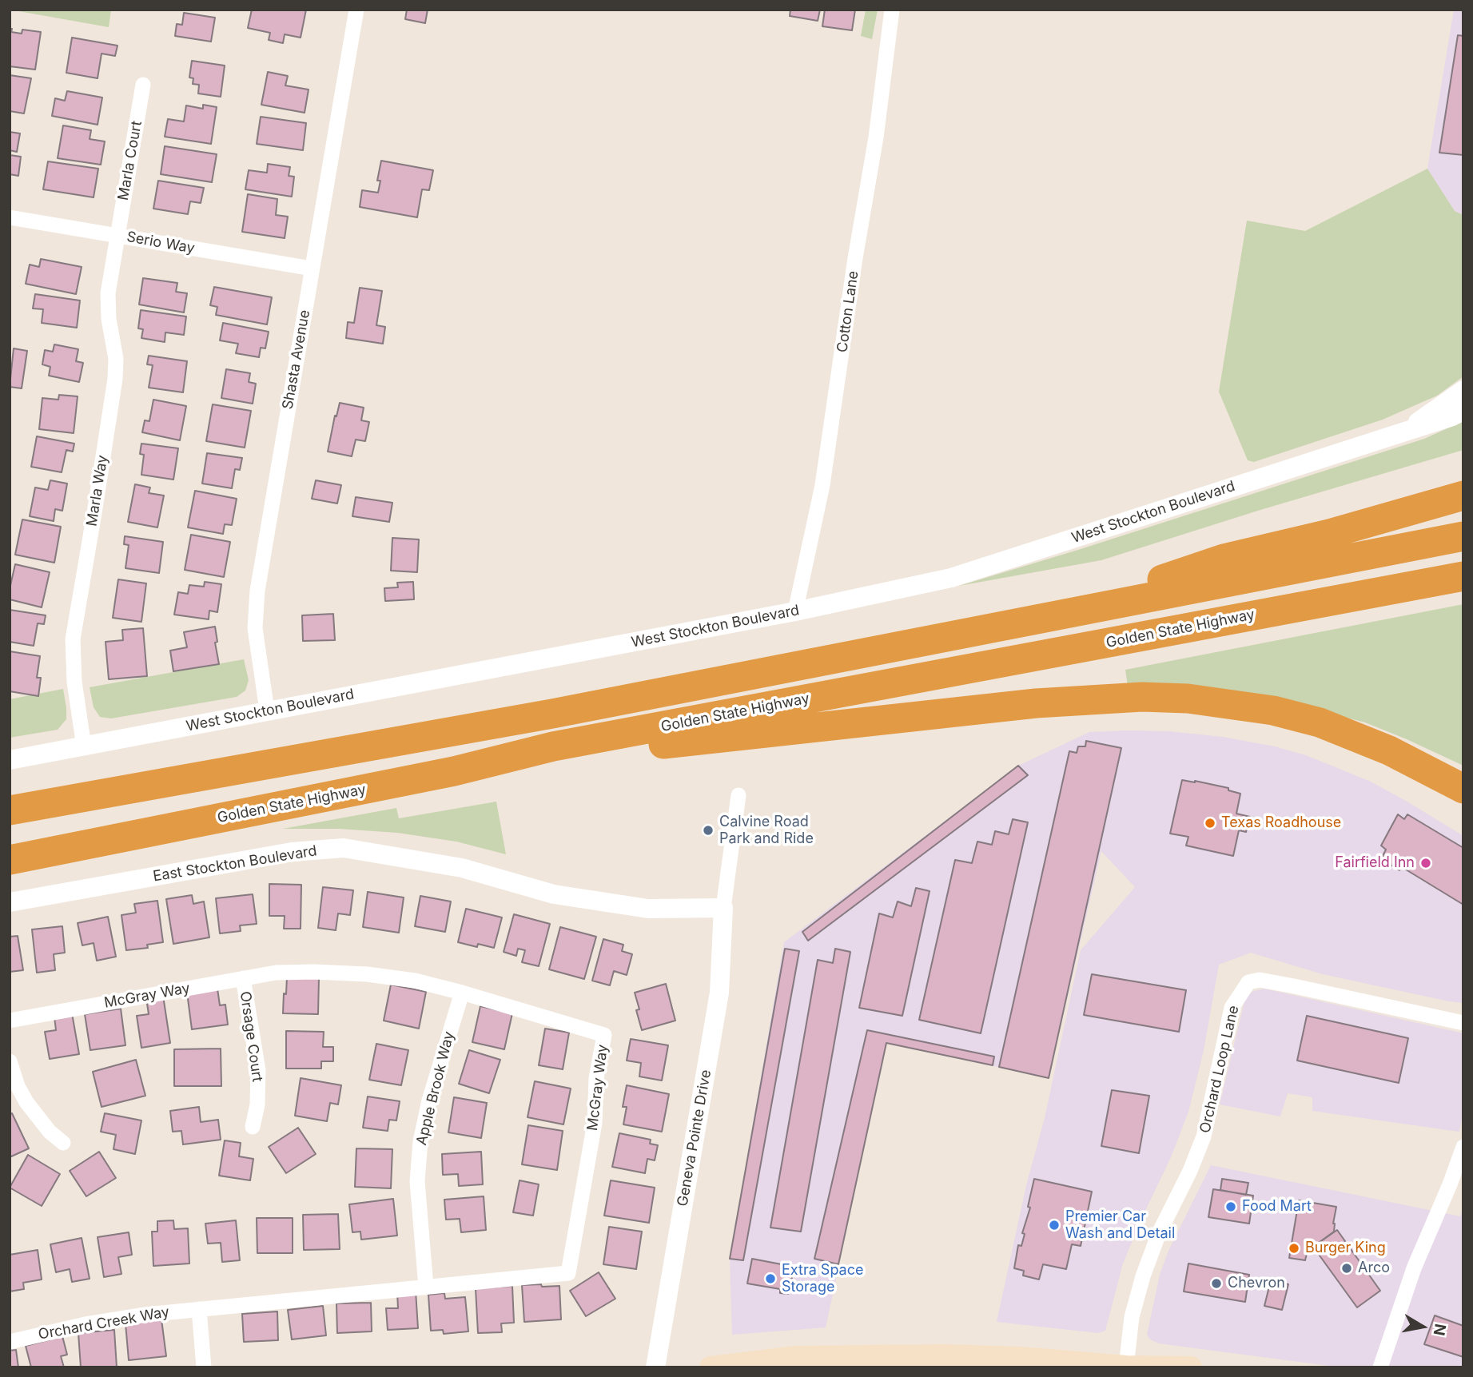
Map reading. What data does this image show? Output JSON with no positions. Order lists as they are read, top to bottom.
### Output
{
  "streets": {
    "highway": ["Golden State Highway"],
    "street": [
      "Marla Court",
      "Serio Way",
      "Cotton Lane",
      "Shasta Avenue",
      "Marla Way",
      "West Stockton Boulevard",
      "East Stockton Boulevard",
      "McGray Way",
      "Orsage Court",
      "Orchard Loop Lane",
      "Apple Brook Way",
      "Geneva Pointe Drive",
      "Orchard Creek Way"
    ]
  },
  "crossings": [
    ["Marla Court", "Serio Way"],
    ["Marla Court", "Marla Way"],
    ["Serio Way", "Shasta Avenue"],
    ["Serio Way", "Marla Way"],
    ["Cotton Lane", "West Stockton Boulevard"],
    ["Shasta Avenue", "West Stockton Boulevard"],
    ["Marla Way", "West Stockton Boulevard"],
    ["East Stockton Boulevard", "Geneva Pointe Drive"],
    ["McGray Way", "Orsage Court"],
    ["McGray Way", "Apple Brook Way"],
    ["McGray Way", "Orchard Creek Way"]
  ],
  "places": [
    "Texas Roadhouse",
    "Calvine Road Park and Ride",
    "Fairfield Inn",
    "Food Mart",
    "Premier Car Wash and Detail",
    "Burger King",
    "Arco",
    "Extra Space Storage",
    "Chevron"
  ],
  "north": "right"
}
